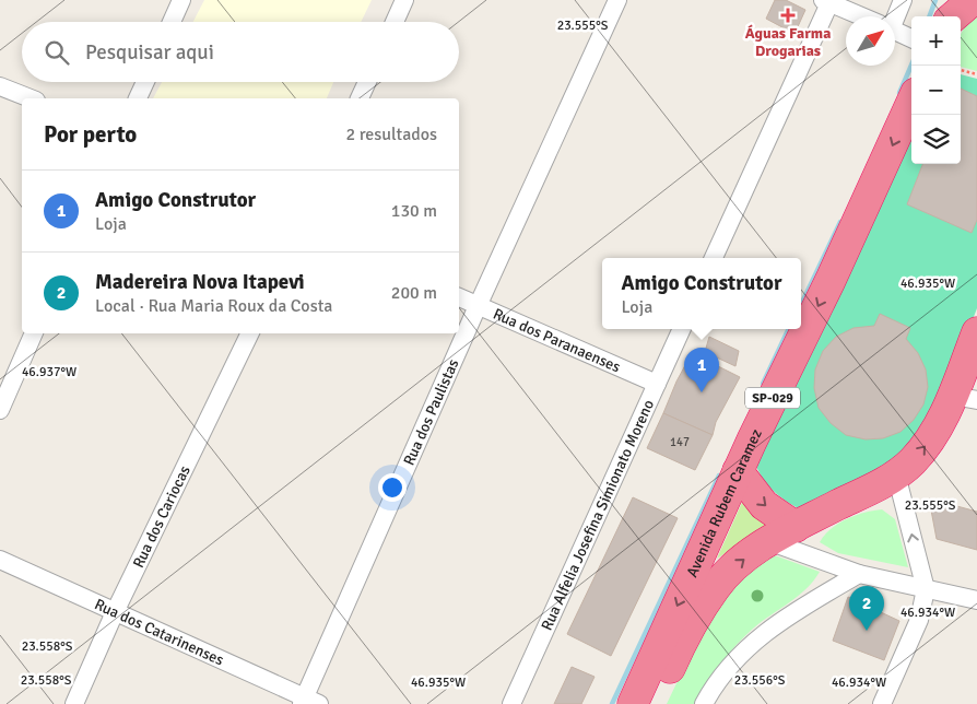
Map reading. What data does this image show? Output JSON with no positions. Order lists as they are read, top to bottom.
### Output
{
  "streets": {
    "highway": ["SP-029", "Avenida Rubem Caramez"],
    "street": [
      "Rua dos Paranaenses",
      "Rua dos Paulistas",
      "Rua Alfelia Josefina Simionato Moreno",
      "Rua dos Cariocas",
      "Rua dos Catarinenses"
    ]
  },
  "crossings": [
    ["Rua dos Paranaenses", "Rua dos Paulistas"],
    ["Rua dos Paranaenses", "Rua Alfelia Josefina Simionato Moreno"],
    ["Rua dos Paulistas", "Rua dos Catarinenses"],
    ["Rua dos Cariocas", "Rua dos Catarinenses"]
  ],
  "places": {
    "health": ["Águas Farma Drogarias"]
  },
  "house_numbers": ["147"],
  "north": "top right",
  "page": {
    "map_buttons": ["+", "−"],
    "search": "Pesquisar aqui",
    "heading": ["Por perto", "2 resultados"],
    "list": [
      {
        "mark": "1",
        "name": "Amigo Construtor",
        "note": "Loja",
        "value": "130 m"
      },
      {
        "mark": "2",
        "name": "Madereira Nova Itapevi",
        "note": "Local · Rua Maria Roux da Costa",
        "value": "200 m"
      }
    ],
    "popup": ["Amigo Construtor", "Loja"],
    "pins": ["1", "2"]
  },
  "coordinates": [
    "23.555°S",
    "46.935°W",
    "46.937°W",
    "46.934°W",
    "23.558°S",
    "23.556°S"
  ]
}
